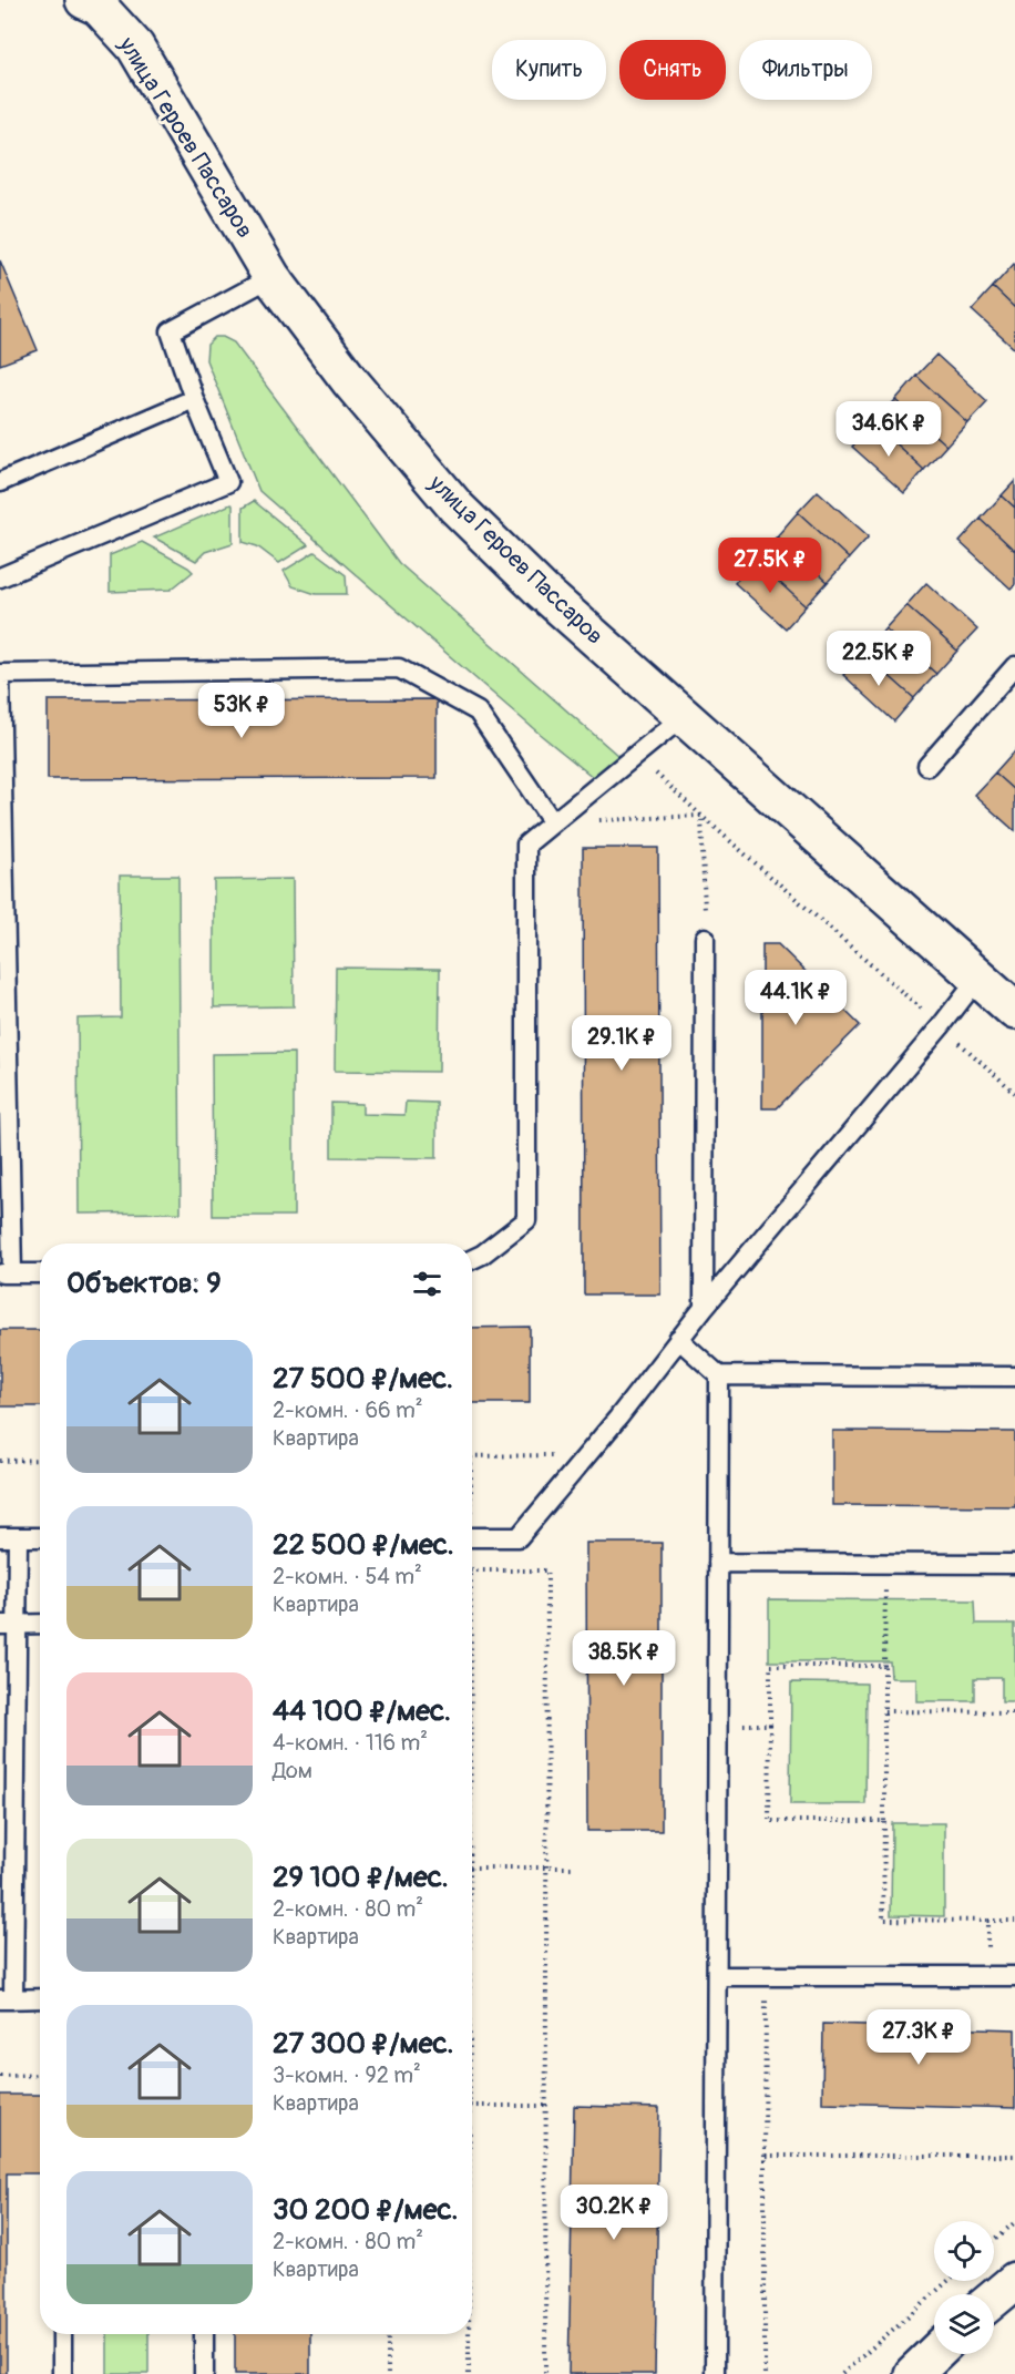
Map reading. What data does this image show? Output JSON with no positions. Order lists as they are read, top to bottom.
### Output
{
  "streets": {
    "street": ["улица Героев Пассаров"]
  },
  "page": {
    "chip": ["Купить", "Снять", "Фильтры"],
    "price": [
      "34.6K ₽",
      "27.5K ₽",
      "22.5K ₽",
      "53K ₽",
      "44.1K ₽",
      "29.1K ₽",
      "38.5K ₽",
      "27.3K ₽",
      "30.2K ₽"
    ],
    "heading": "Объектов: 9",
    "list": [
      {
        "name": "27 500 ₽/мес.",
        "note": "2-комн. · 66 m² · Квартира"
      },
      {
        "name": "22 500 ₽/мес.",
        "note": "2-комн. · 54 m² · Квартира"
      },
      {
        "name": "44 100 ₽/мес.",
        "note": "4-комн. · 116 m² · Дом"
      },
      {
        "name": "29 100 ₽/мес.",
        "note": "2-комн. · 80 m² · Квартира"
      },
      {
        "name": "27 300 ₽/мес.",
        "note": "3-комн. · 92 m² · Квартира"
      },
      {
        "name": "30 200 ₽/мес.",
        "note": "2-комн. · 80 m² · Квартира"
      }
    ]
  }
}
